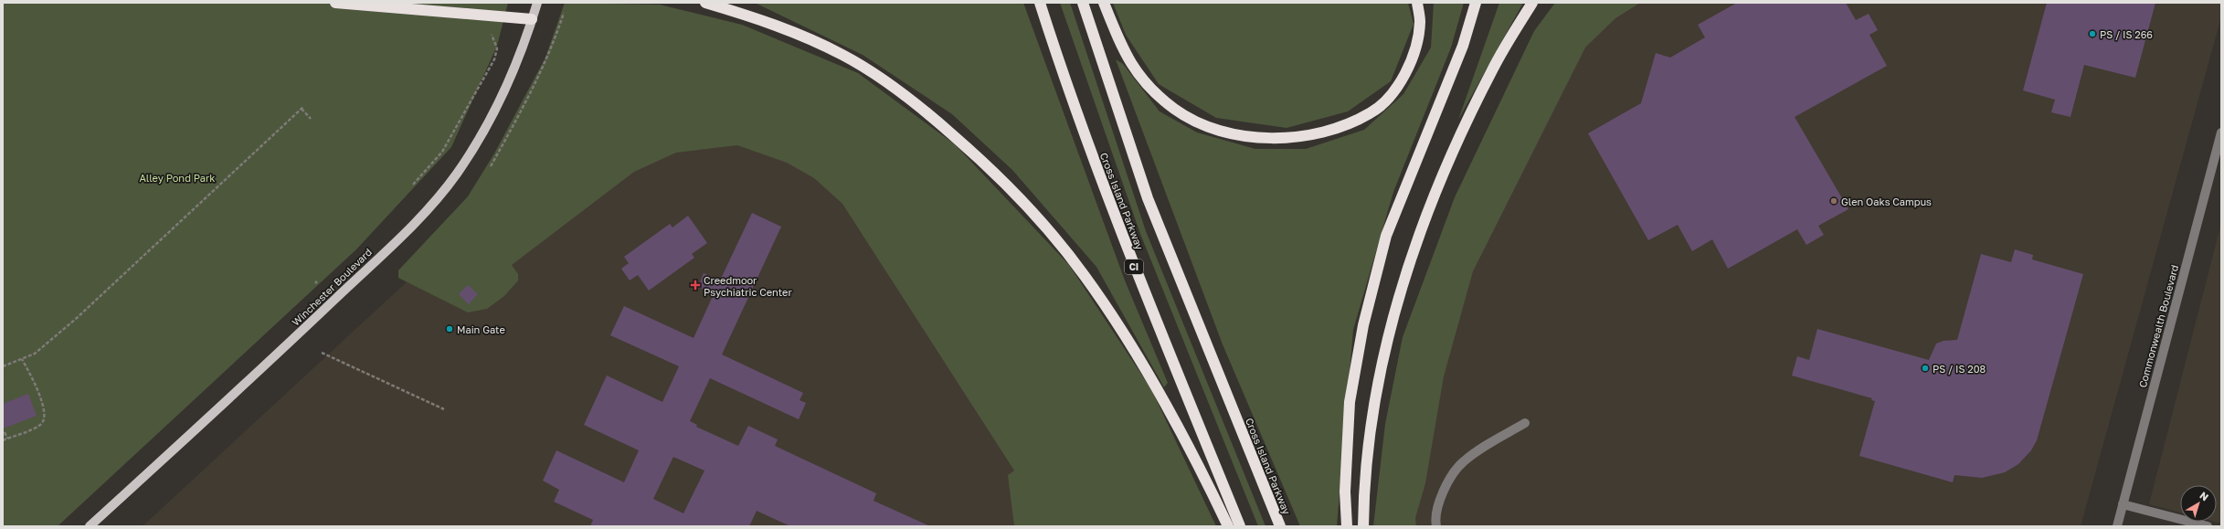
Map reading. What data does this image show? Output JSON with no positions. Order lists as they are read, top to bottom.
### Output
{
  "streets": {
    "highway": ["Cross Island Parkway", "CI"],
    "main road": ["Winchester Boulevard"],
    "street": ["Commonwealth Boulevard"]
  },
  "parks": ["Alley Pond Park"],
  "places": {
    "other": [
      "PS / IS 266",
      "Glen Oaks Campus",
      "Main Gate",
      "PS / IS 208"
    ],
    "health": ["Creedmoor Psychiatric Center"]
  },
  "north": "top right"
}
